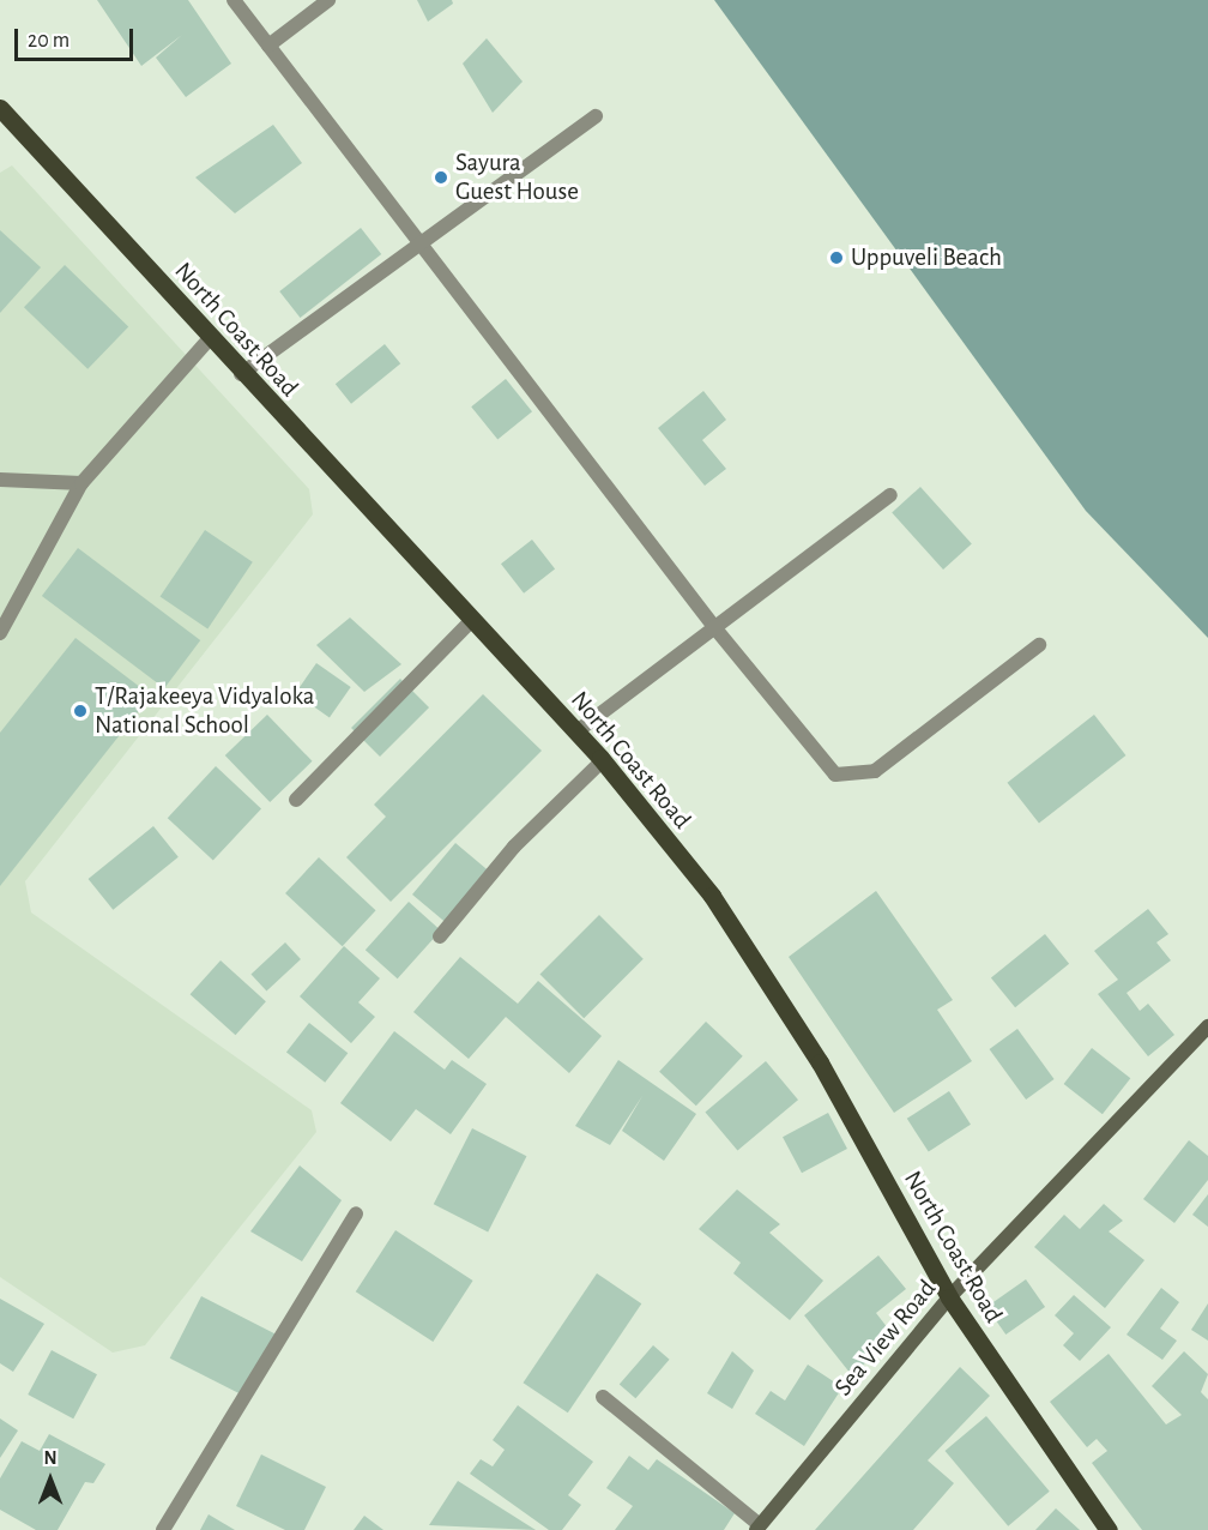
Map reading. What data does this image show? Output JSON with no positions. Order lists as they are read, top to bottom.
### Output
{
  "streets": {
    "main road": ["North Coast Road", "Sea View Road"]
  },
  "crossings": [
    ["North Coast Road", "Sea View Road"]
  ],
  "places": ["Sayura Guest House", "Uppuveli Beach", "T/Rajakeeya Vidyaloka National School"],
  "scale_bar": "20 m",
  "north": "top"
}
